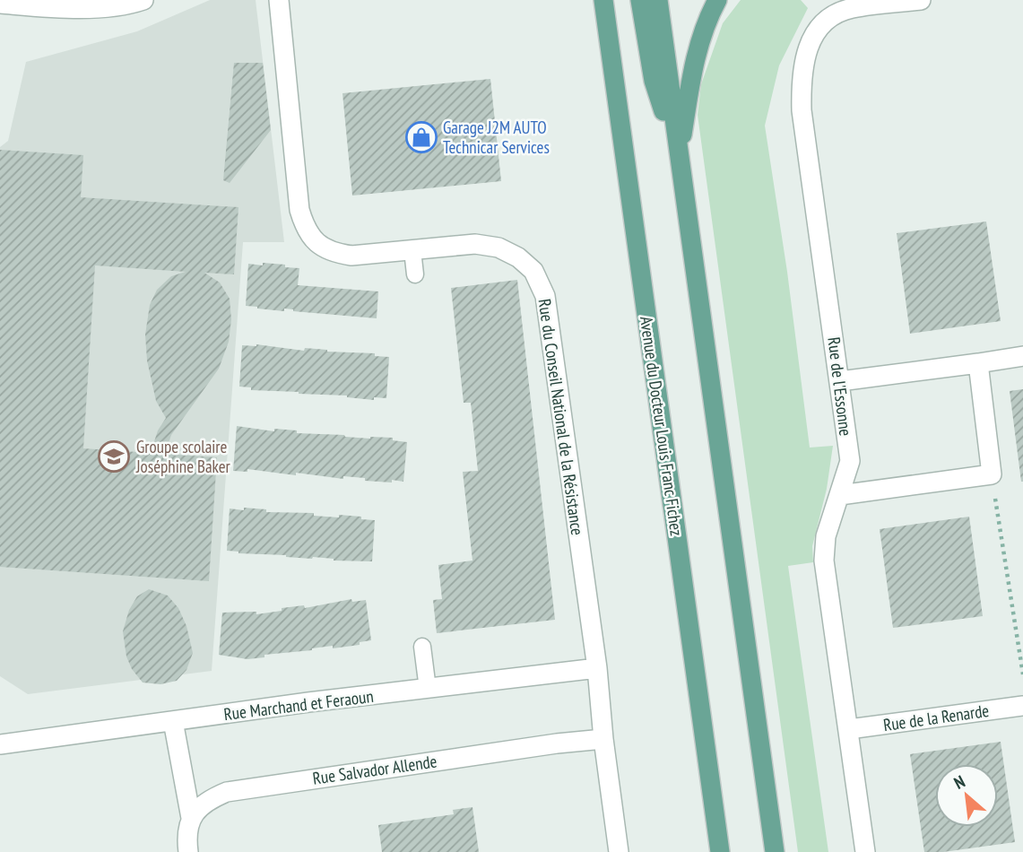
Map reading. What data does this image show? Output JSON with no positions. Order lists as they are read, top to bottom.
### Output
{
  "streets": {
    "main road": ["Avenue du Docteur Louis Franc Fichez"],
    "street": [
      "Rue de l'Essonne",
      "Rue du Conseil National de la Résistance",
      "Rue Marchand et Feraoun",
      "Rue de la Renarde",
      "Rue Salvador Allende"
    ]
  },
  "crossings": [
    ["Rue de l'Essonne", "Rue de la Renarde"],
    ["Rue du Conseil National de la Résistance", "Rue Marchand et Feraoun"],
    ["Rue du Conseil National de la Résistance", "Rue Salvador Allende"]
  ],
  "places": {
    "shop": ["Garage J2M AUTO Technicar Services"],
    "school or university": ["Groupe scolaire Joséphine Baker"]
  },
  "north": "top left"
}
